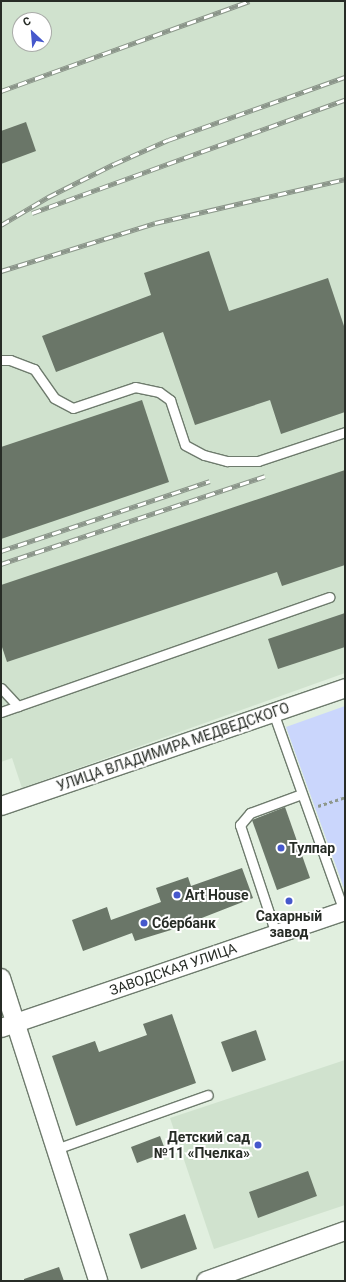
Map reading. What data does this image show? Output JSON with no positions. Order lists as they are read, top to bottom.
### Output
{
  "streets": {
    "street": ["УЛИЦА ВЛАДИМИРА МЕДВЕДСКОГО", "ЗАВОДСКАЯ УЛИЦА"]
  },
  "places": [
    "Тулпар",
    "Art House",
    "Сахарный завод",
    "Сбербанк",
    "Детский сад №11 «Пчелка»"
  ],
  "north": "top left"
}
